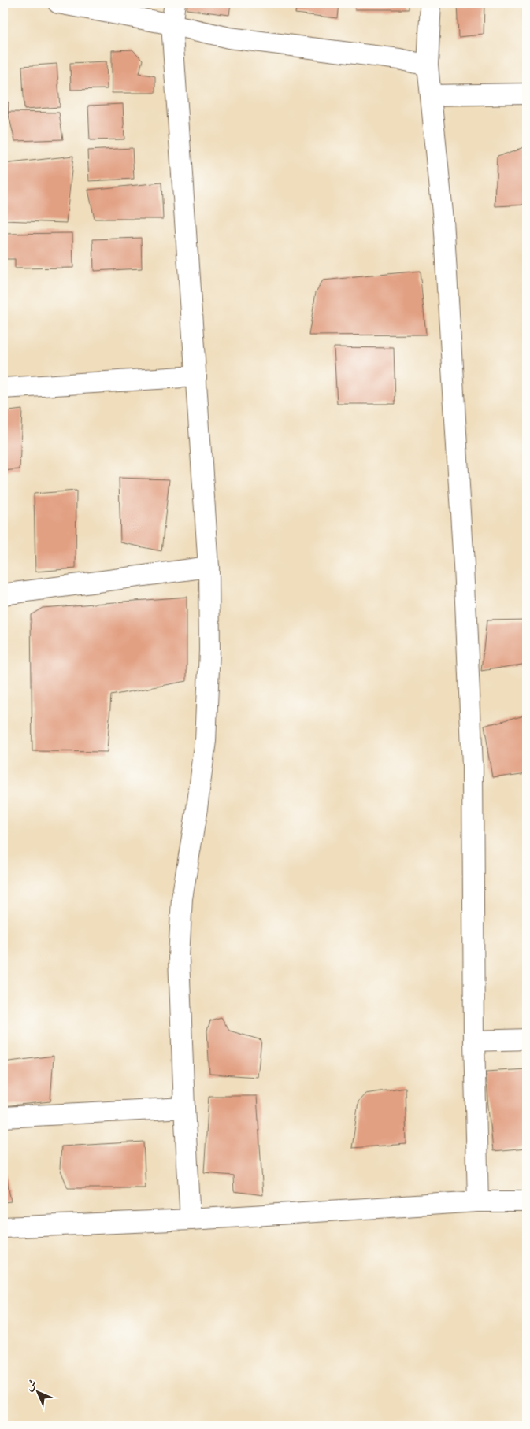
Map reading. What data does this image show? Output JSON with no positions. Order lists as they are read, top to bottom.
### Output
{
  "north": "top left"
}
